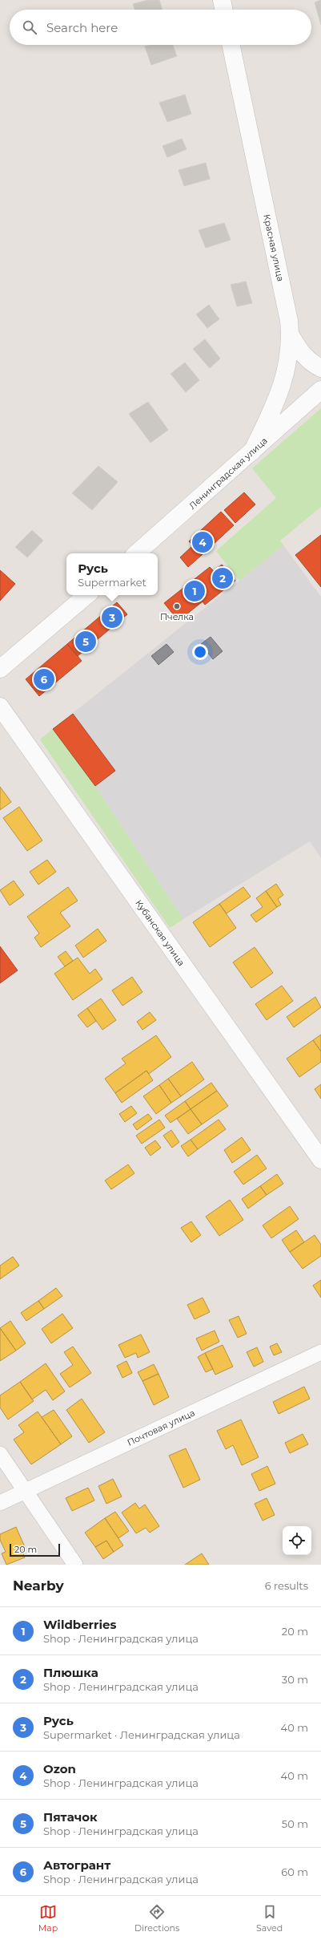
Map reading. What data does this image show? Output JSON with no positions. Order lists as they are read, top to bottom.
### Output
{
  "streets": {
    "street": [
      "Красная улица",
      "Ленинградская улица",
      "Кубанская улица",
      "Почтовая улица"
    ]
  },
  "crossings": [
    ["Красная улица", "Ленинградская улица"]
  ],
  "places": ["Пчелка"],
  "scale_bar": "20 m",
  "page": {
    "search": "Search here",
    "pins": [
      "4",
      "2",
      "1",
      "3",
      "5",
      "6"
    ],
    "popup": ["Русь", "Supermarket"],
    "scale": "20 m",
    "heading": ["Nearby", "6 results"],
    "list": [
      {
        "mark": "1",
        "name": "Wildberries",
        "note": "Shop · Ленинградская улица",
        "value": "20 m"
      },
      {
        "mark": "2",
        "name": "Плюшка",
        "note": "Shop · Ленинградская улица",
        "value": "30 m"
      },
      {
        "mark": "3",
        "name": "Русь",
        "note": "Supermarket · Ленинградская улица",
        "value": "40 m"
      },
      {
        "mark": "4",
        "name": "Ozon",
        "note": "Shop · Ленинградская улица",
        "value": "40 m"
      },
      {
        "mark": "5",
        "name": "Пятачок",
        "note": "Shop · Ленинградская улица",
        "value": "50 m"
      },
      {
        "mark": "6",
        "name": "Автогрант",
        "note": "Shop · Ленинградская улица",
        "value": "60 m"
      }
    ],
    "nav": ["Map", "Directions", "Saved"]
  }
}
